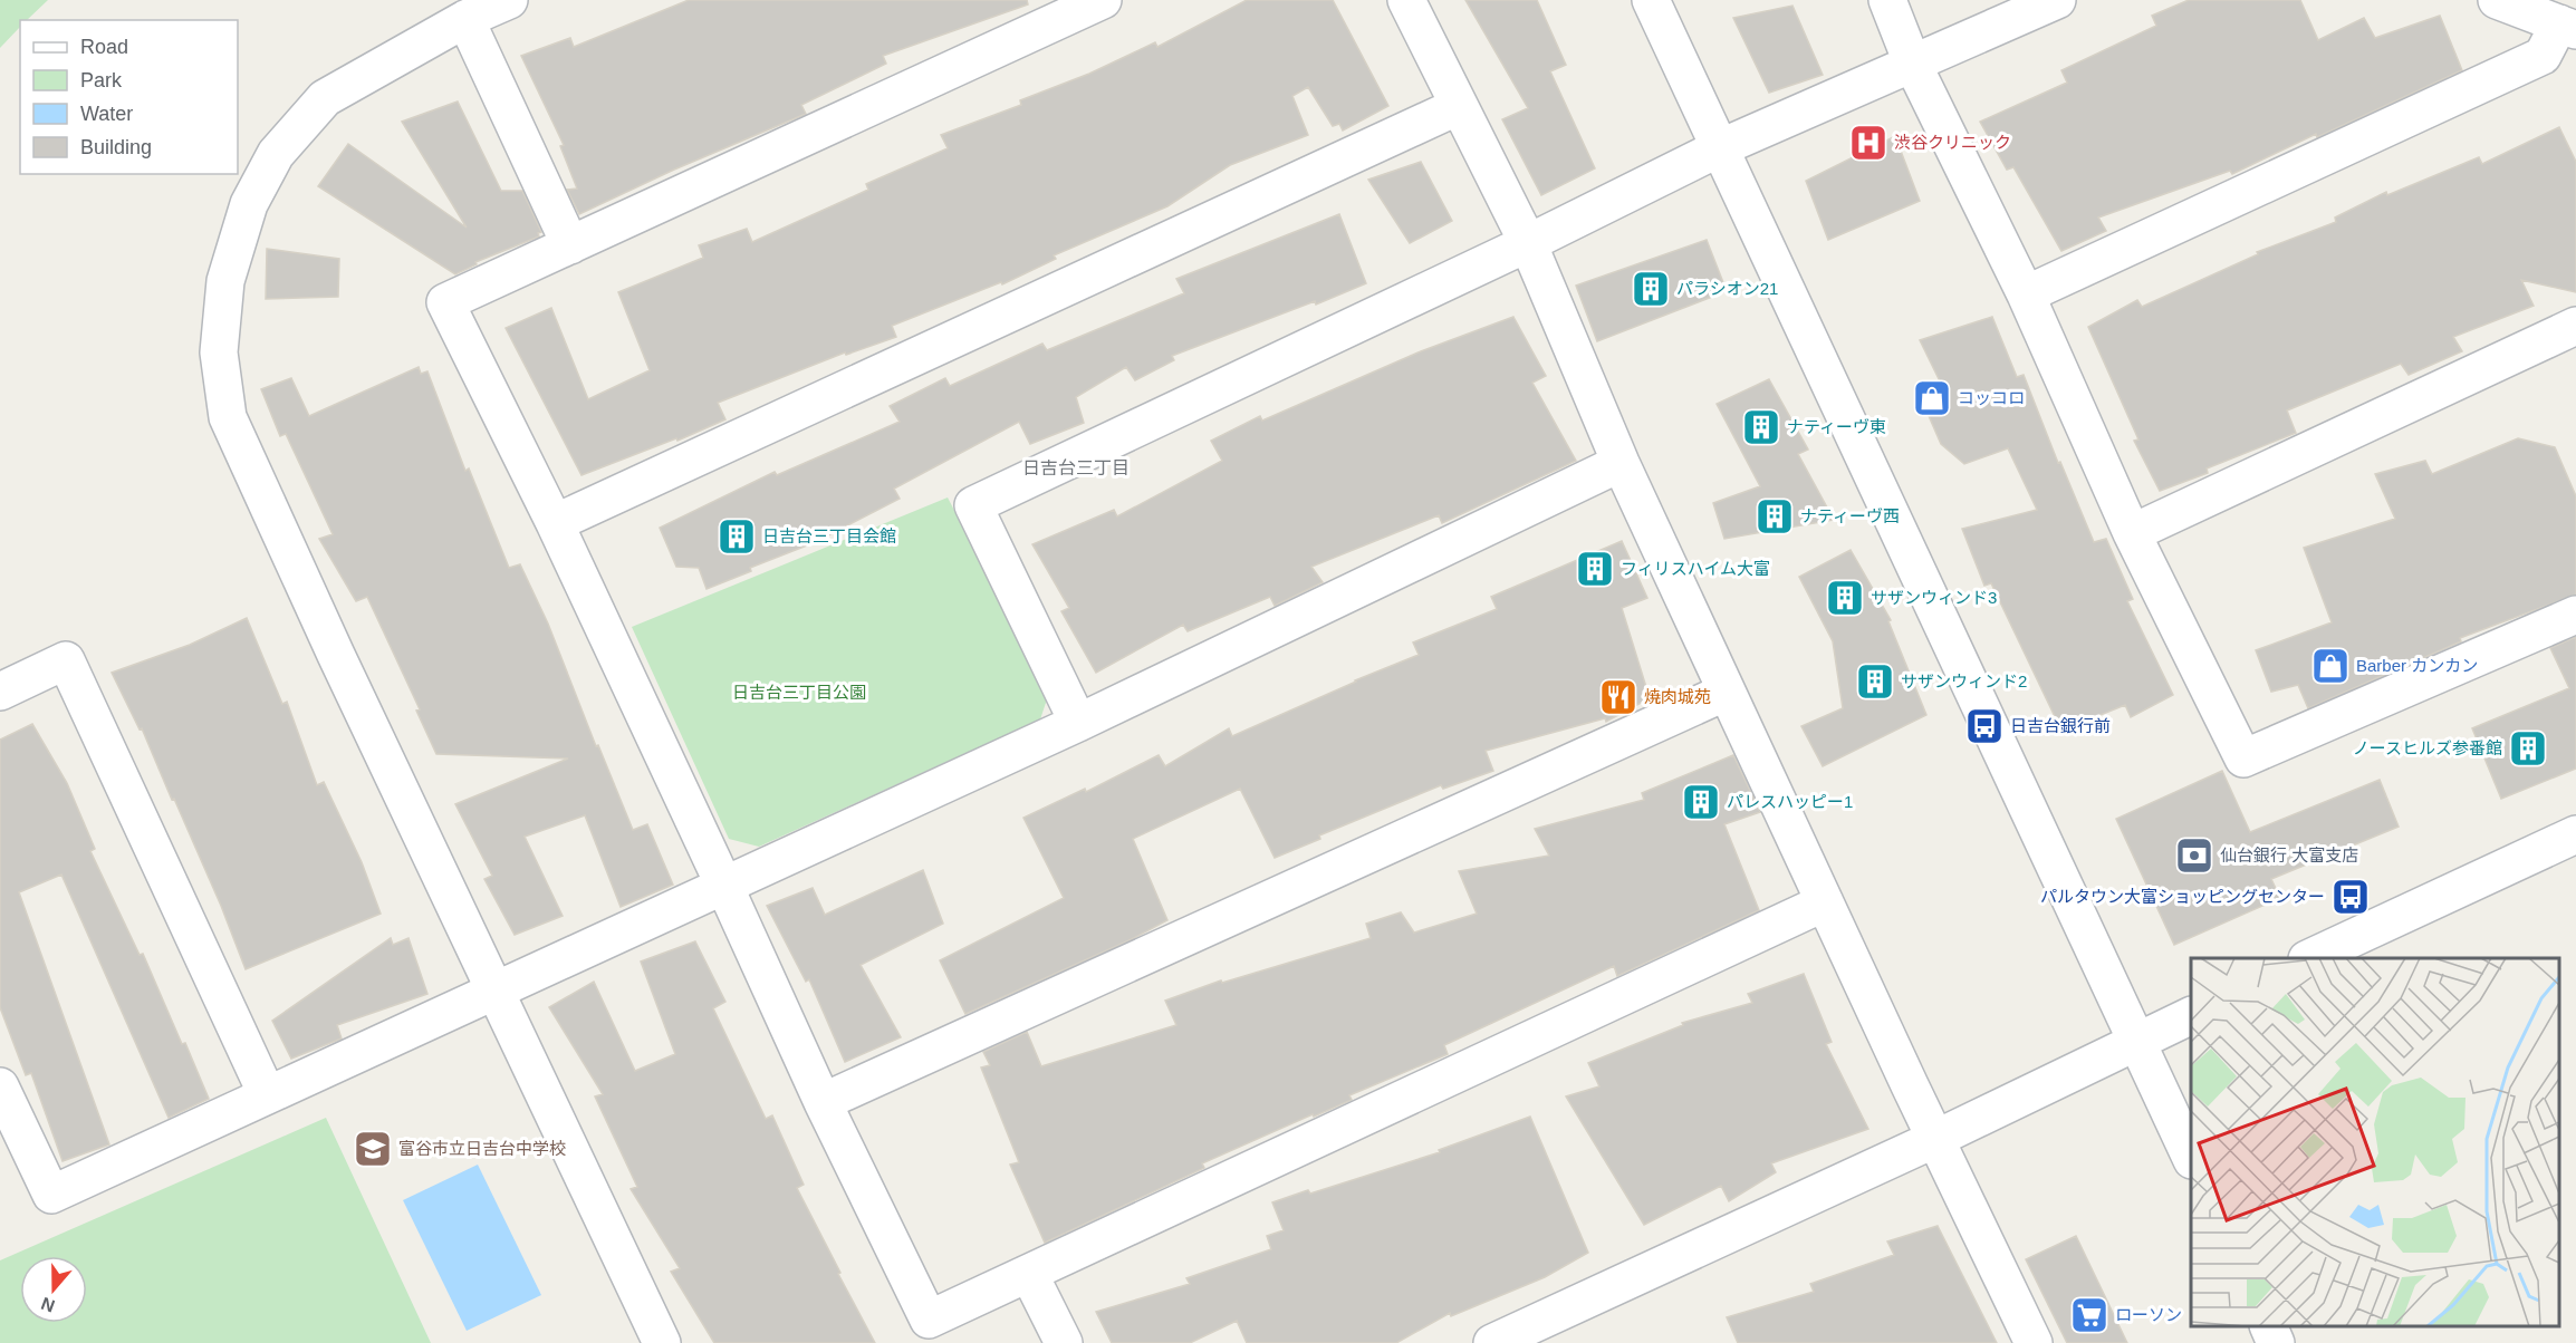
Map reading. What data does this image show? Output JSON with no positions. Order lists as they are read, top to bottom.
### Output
{
  "districts": ["日吉台三丁目"],
  "parks": ["日吉台三丁目公園"],
  "places": {
    "hospital": ["渋谷クリニック"],
    "building": [
      "パラシオン21",
      "ナティーヴ東",
      "ナティーヴ西",
      "日吉台三丁目会館",
      "フィリスハイム大富",
      "サザンウィンド3",
      "サザンウィンド2",
      "ノースヒルズ参番館",
      "パレスハッピー1"
    ],
    "shop": ["コッコロ", "Barber カンカン"],
    "restaurant": ["焼肉城苑"],
    "bus stop": ["日吉台銀行前", "パルタウン大富ショッピングセンター"],
    "bank": ["仙台銀行 大富支店"],
    "school or university": ["富谷市立日吉台中学校"],
    "supermarket": ["ローソン"]
  },
  "legend": [
    "Road",
    "Park",
    "Water",
    "Building"
  ],
  "north": "bottom"
}
